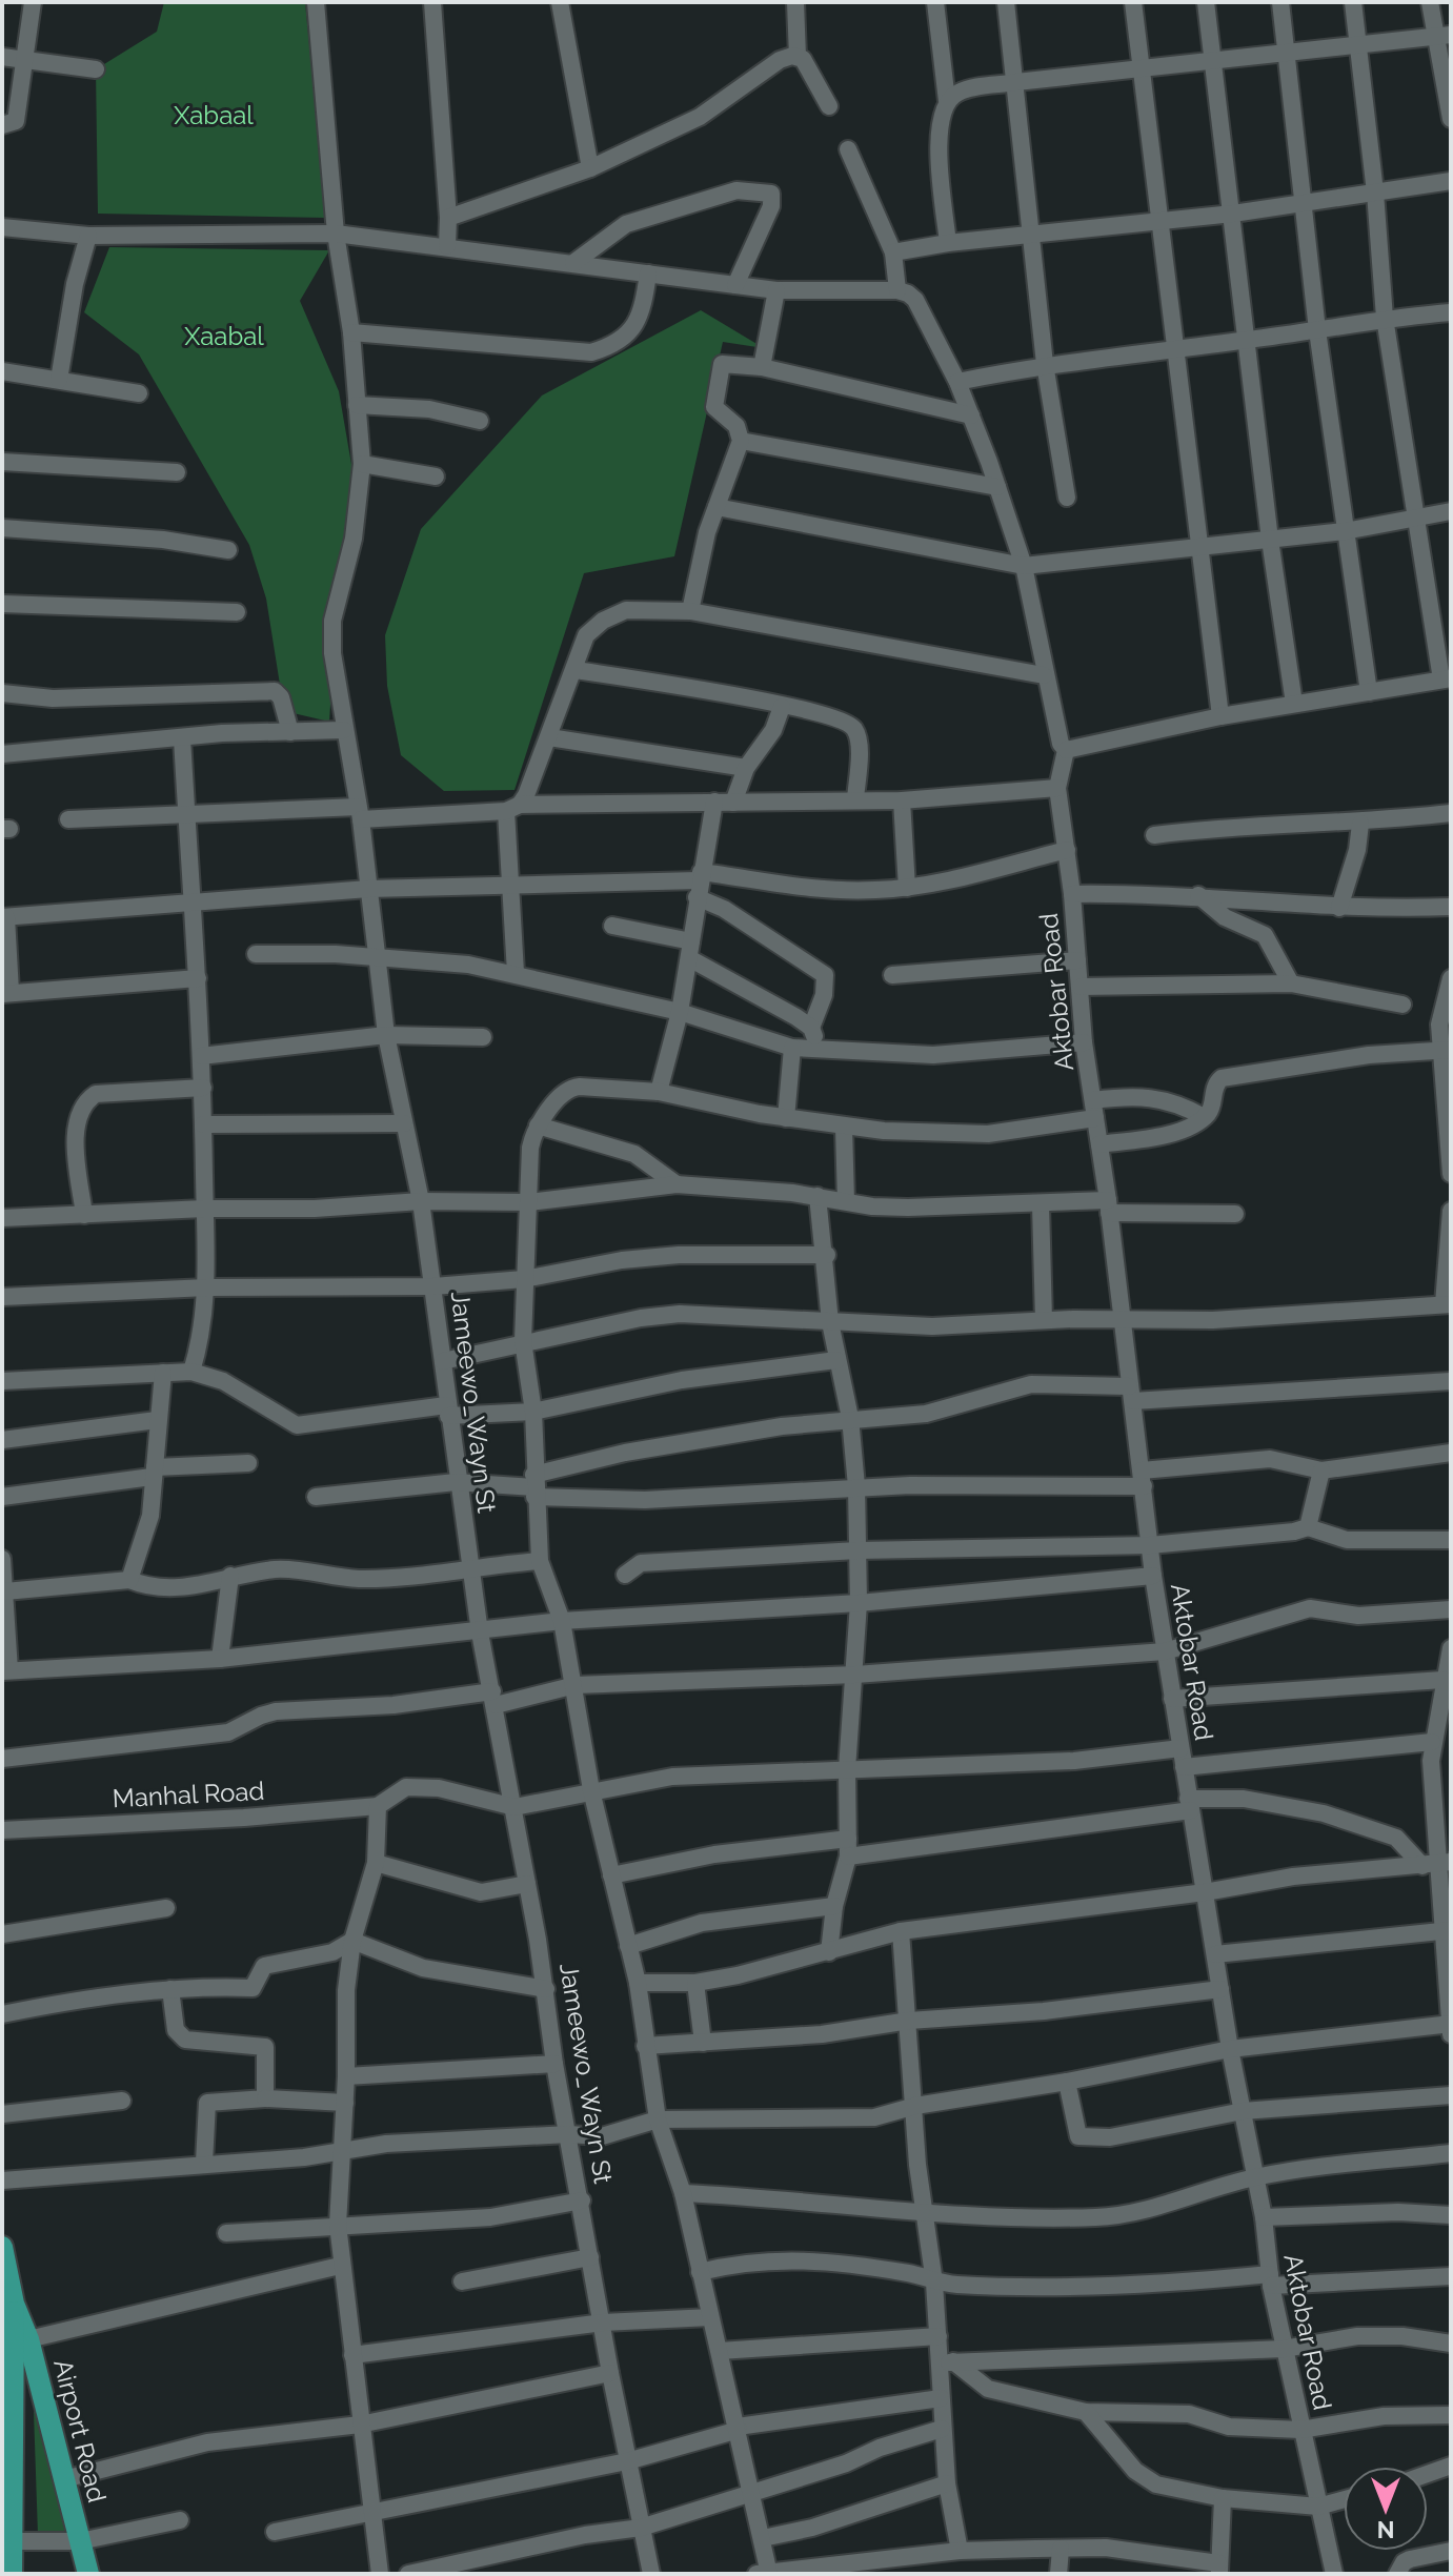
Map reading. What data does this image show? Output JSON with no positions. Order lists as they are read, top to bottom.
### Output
{
  "streets": {
    "main road": ["Airport Road"],
    "street": ["Aktobar Road", "Jameewo_Wayn St", "Manhal Road"]
  },
  "parks": ["Xabaal", "Xaabal"],
  "north": "bottom"
}
